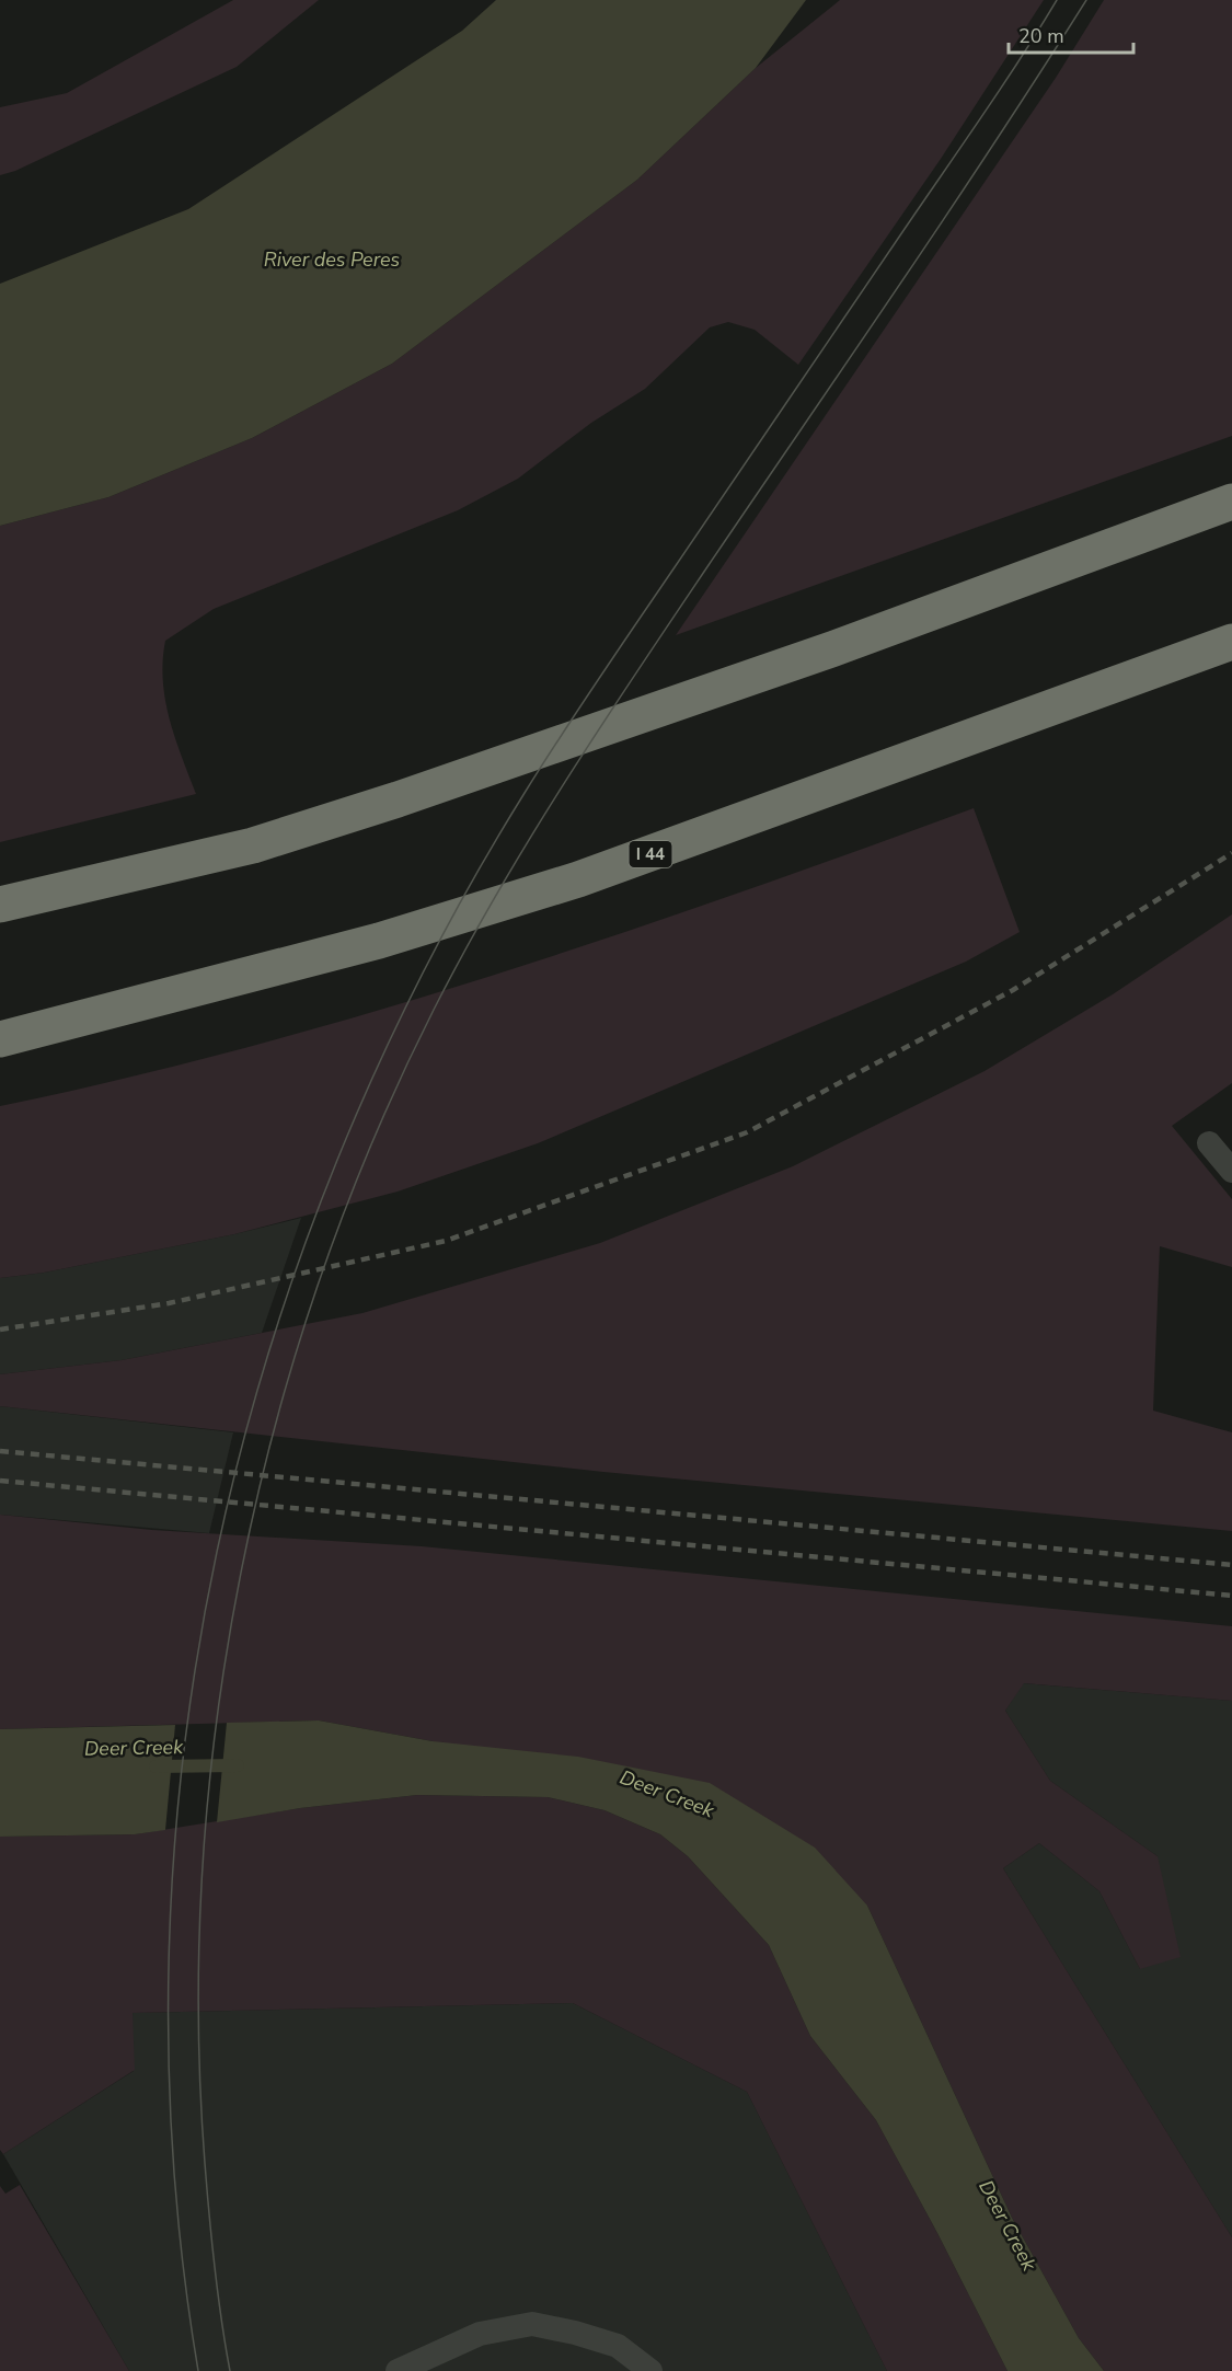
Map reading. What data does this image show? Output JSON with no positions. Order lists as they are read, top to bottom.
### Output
{
  "streets": {
    "highway": ["I 44"]
  },
  "water": ["River des Peres", "Deer Creek"],
  "scale_bar": "20 m"
}
